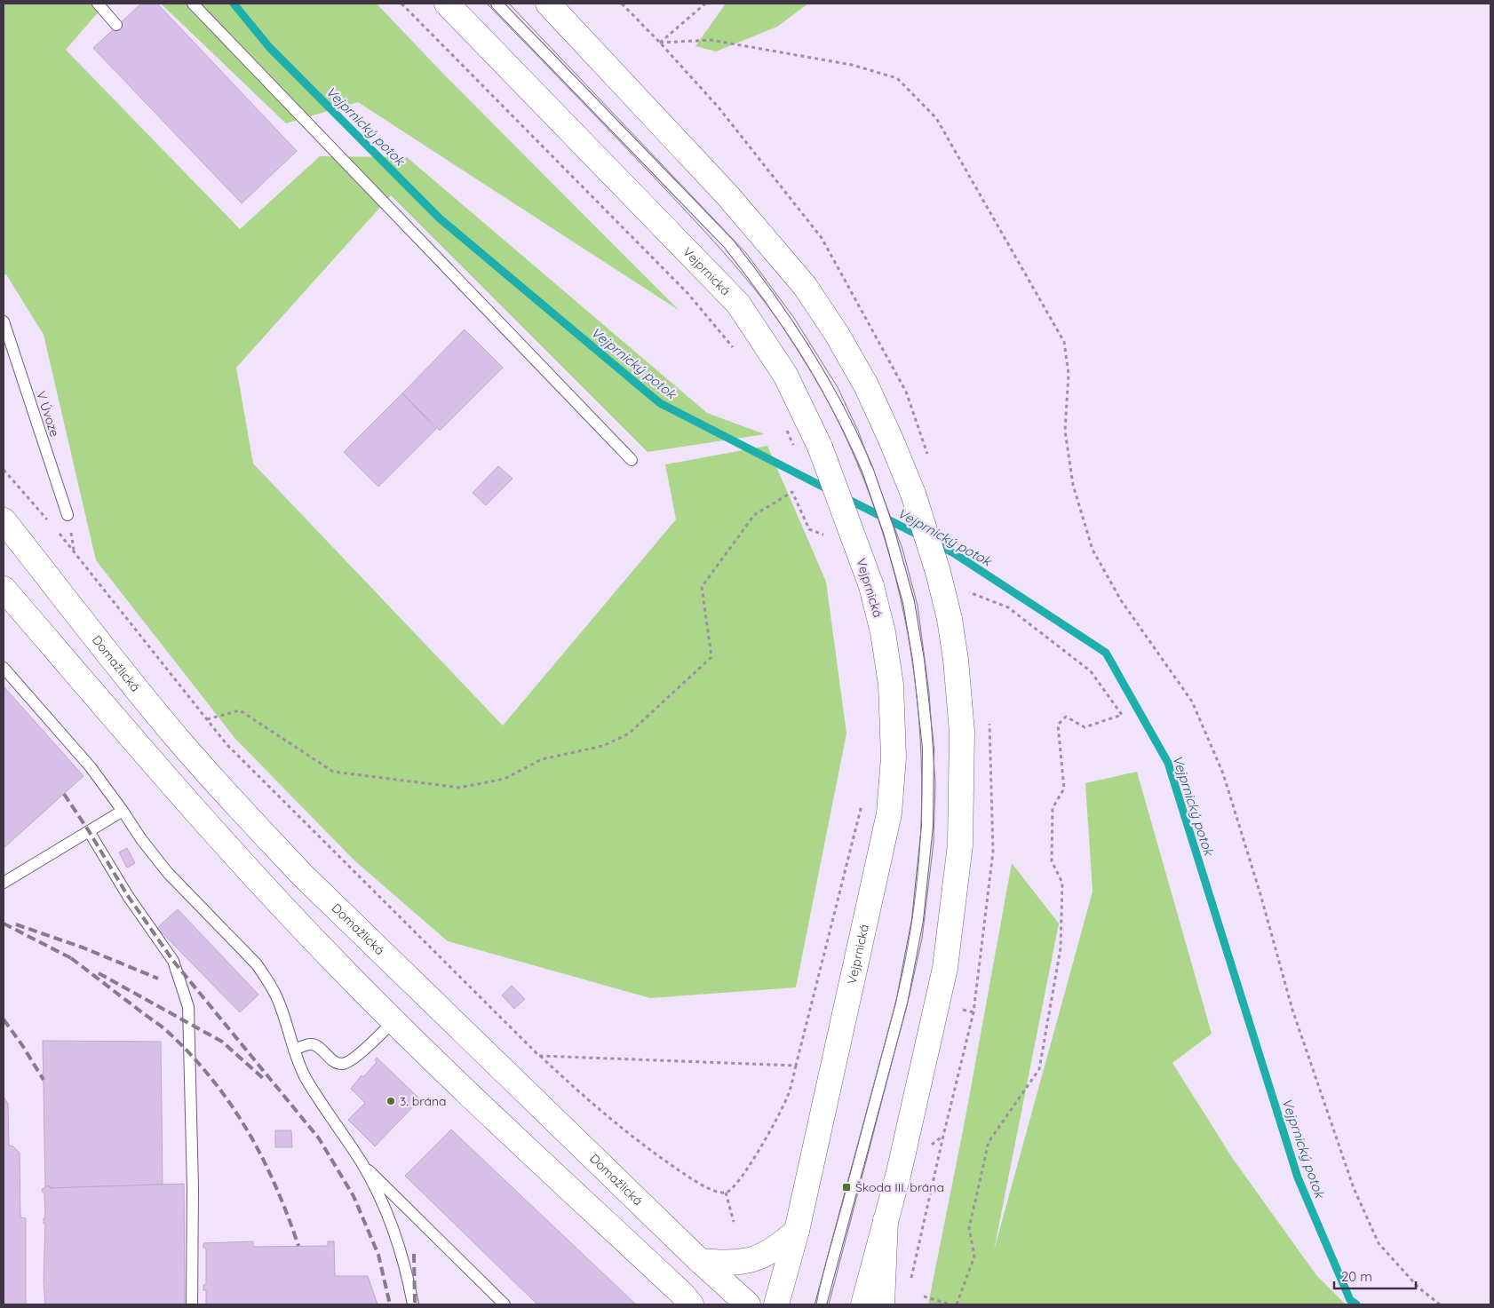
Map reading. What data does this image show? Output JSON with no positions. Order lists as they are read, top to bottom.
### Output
{
  "streets": {
    "main road": ["Vejprnická", "Domažlická"],
    "lane": ["V Úvoze"]
  },
  "water": ["Vejprnický potok"],
  "places": {
    "other": ["3. brána"],
    "transit": ["Škoda III. brána"]
  },
  "scale_bar": "20 m"
}
